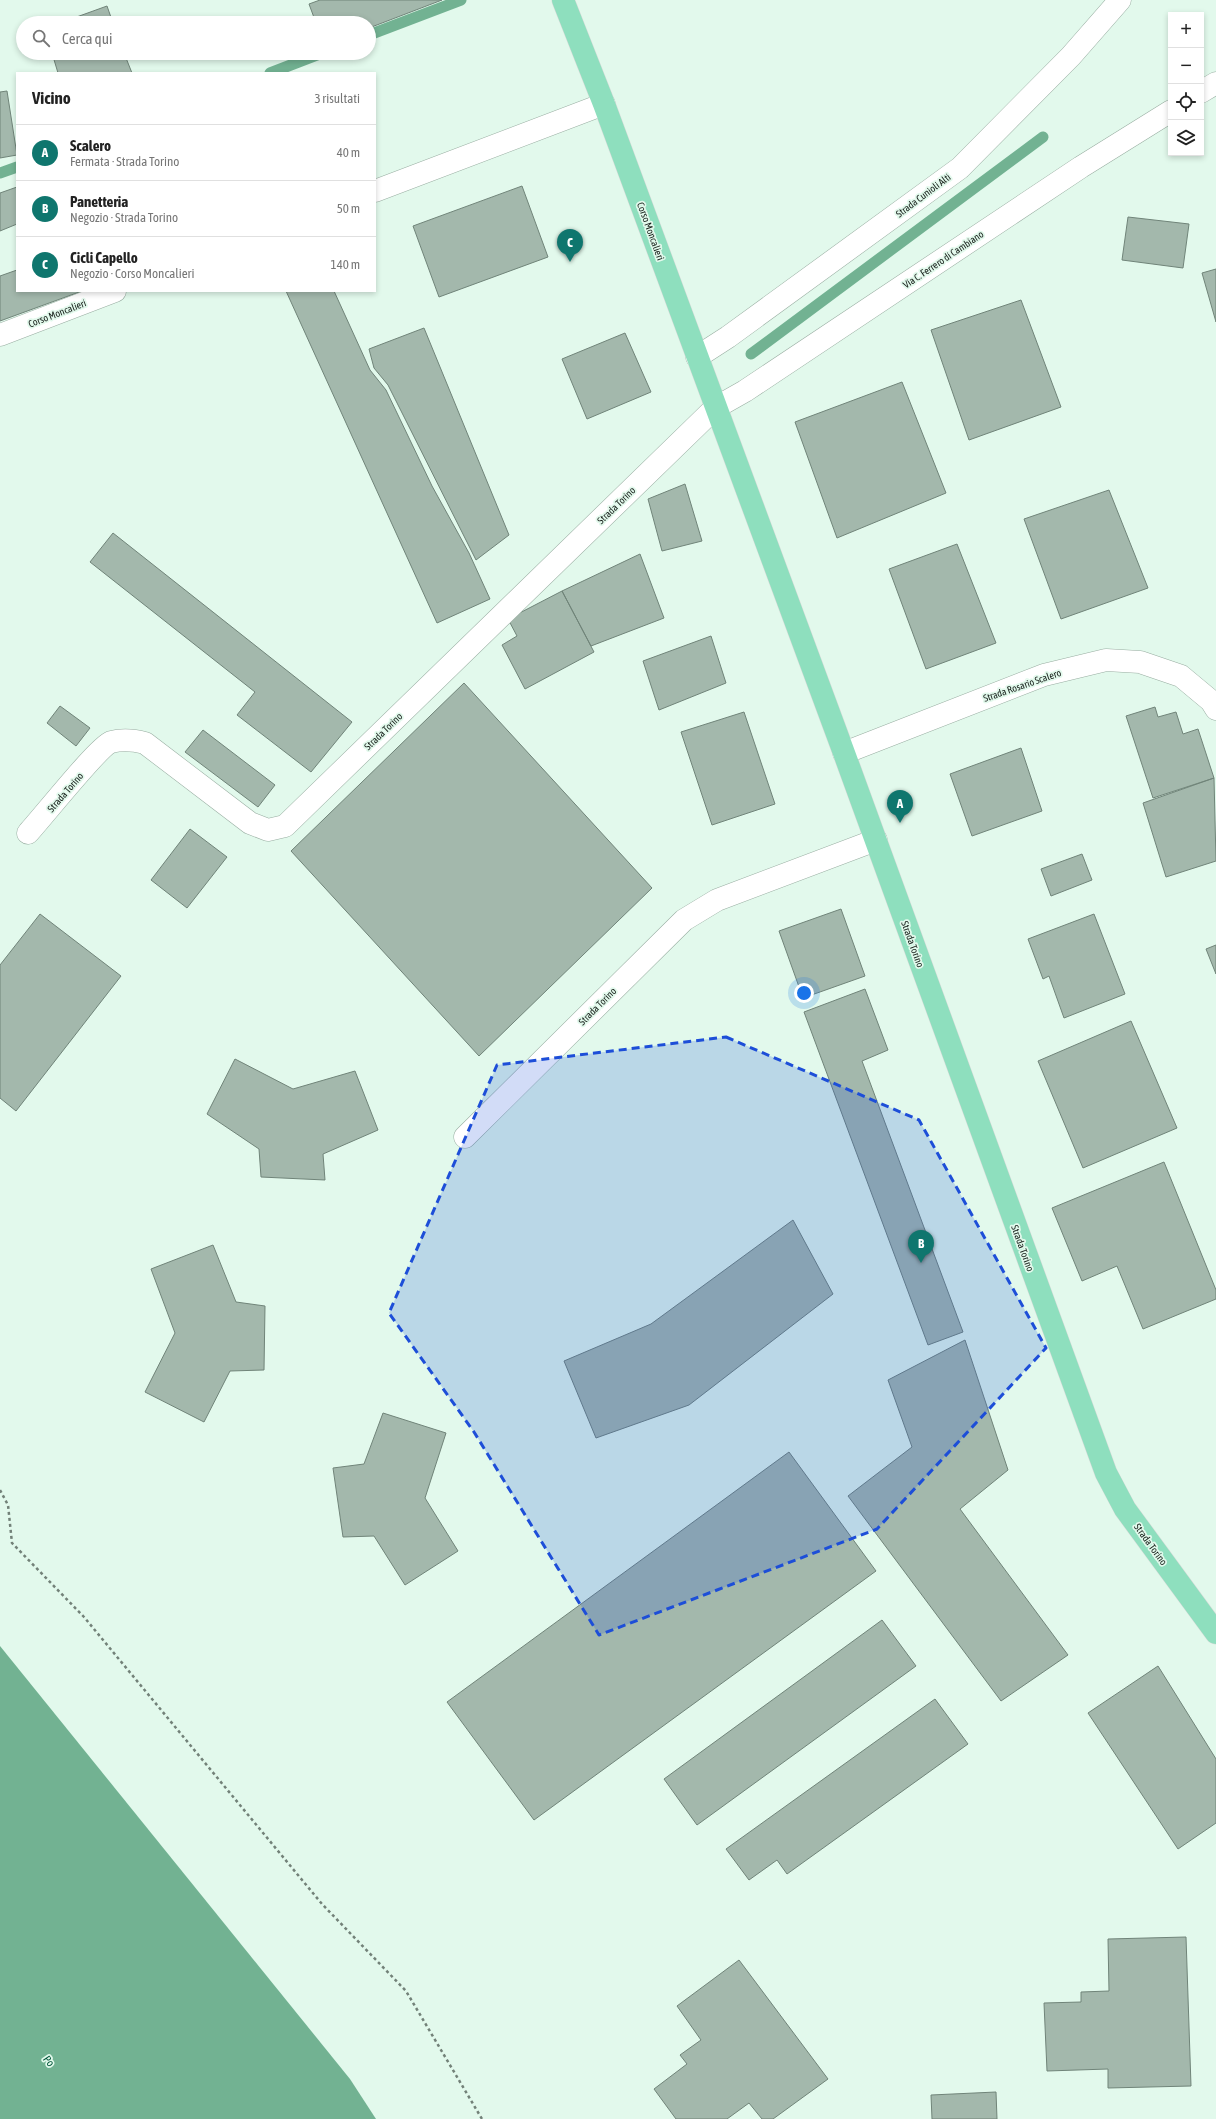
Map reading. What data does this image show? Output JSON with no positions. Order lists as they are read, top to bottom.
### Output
{
  "streets": {
    "main road": ["Corso Moncalieri", "Strada Torino"],
    "street": ["Strada Cunioli Alti", "Via C. Ferrero di Cambiano", "Strada Rosario Scalero"]
  },
  "crossings": [
    ["Strada Cunioli Alti", "Corso Moncalieri"],
    ["Strada Cunioli Alti", "Strada Torino"],
    ["Corso Moncalieri", "Strada Torino"],
    ["Via C. Ferrero di Cambiano", "Strada Torino"],
    ["Strada Torino", "Strada Rosario Scalero"]
  ],
  "water": ["Po"],
  "page": {
    "map_buttons": ["+", "−"],
    "search": "Cerca qui",
    "heading": ["Vicino", "3 risultati"],
    "list": [
      {
        "mark": "A",
        "name": "Scalero",
        "note": "Fermata · Strada Torino",
        "value": "40 m"
      },
      {
        "mark": "B",
        "name": "Panetteria",
        "note": "Negozio · Strada Torino",
        "value": "50 m"
      },
      {
        "mark": "C",
        "name": "Cicli Capello",
        "note": "Negozio · Corso Moncalieri",
        "value": "140 m"
      }
    ],
    "pins": ["C", "A", "B"]
  }
}
